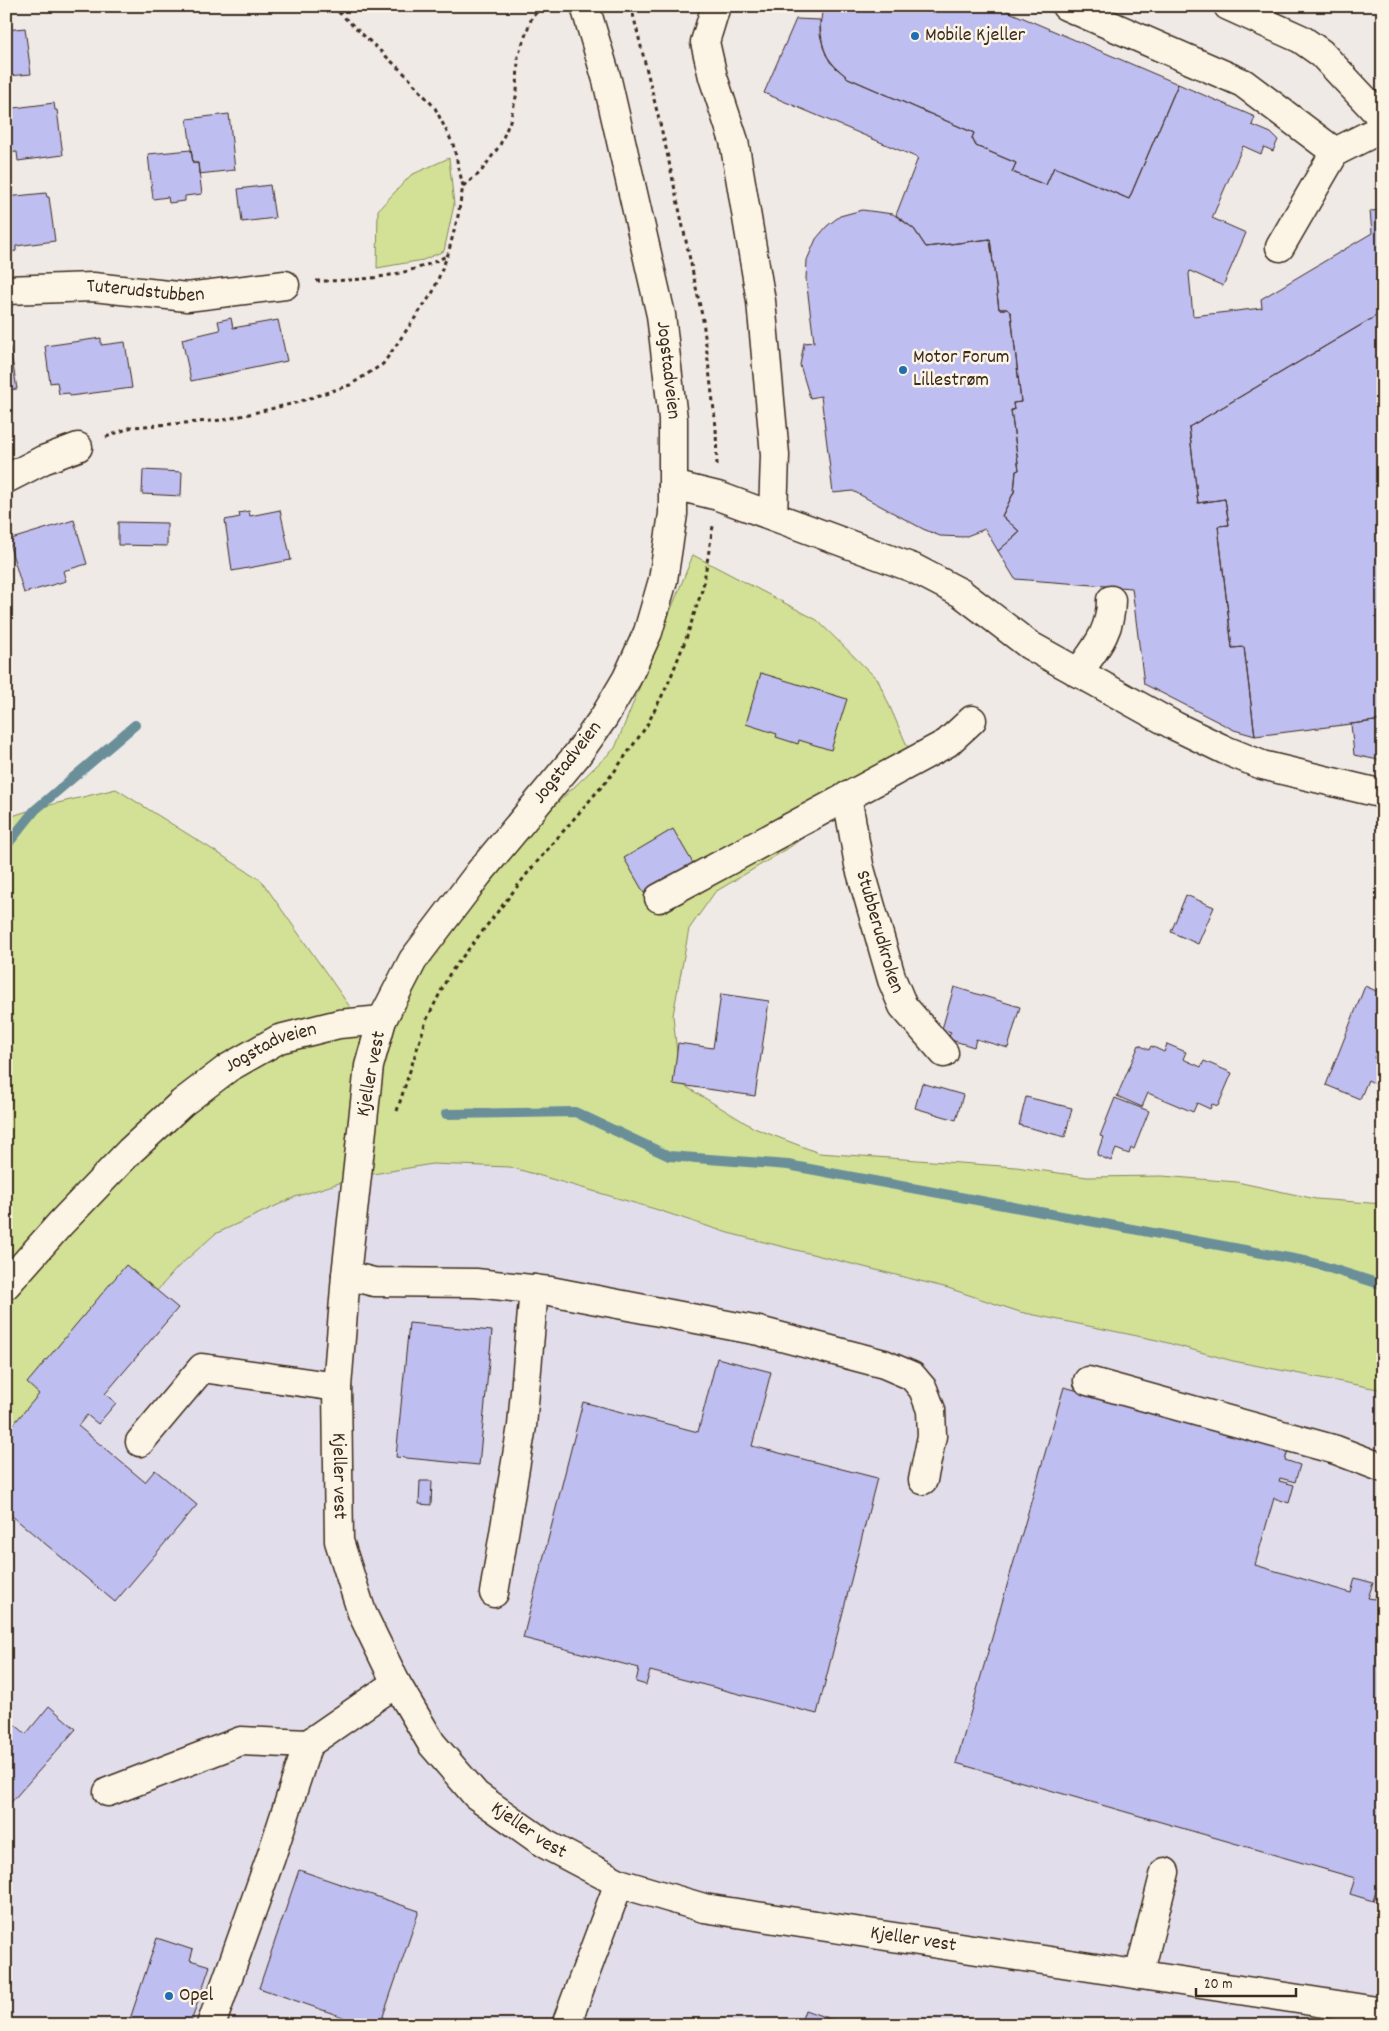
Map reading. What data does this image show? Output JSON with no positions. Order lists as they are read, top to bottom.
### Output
{
  "streets": {
    "street": [
      "Tuterudstubben",
      "Jogstadveien",
      "Stubberudkroken",
      "Kjeller vest"
    ]
  },
  "crossings": [
    ["Jogstadveien", "Kjeller vest"]
  ],
  "places": ["Mobile Kjeller", "Motor Forum Lillestrøm", "Opel"],
  "scale_bar": "20 m"
}
